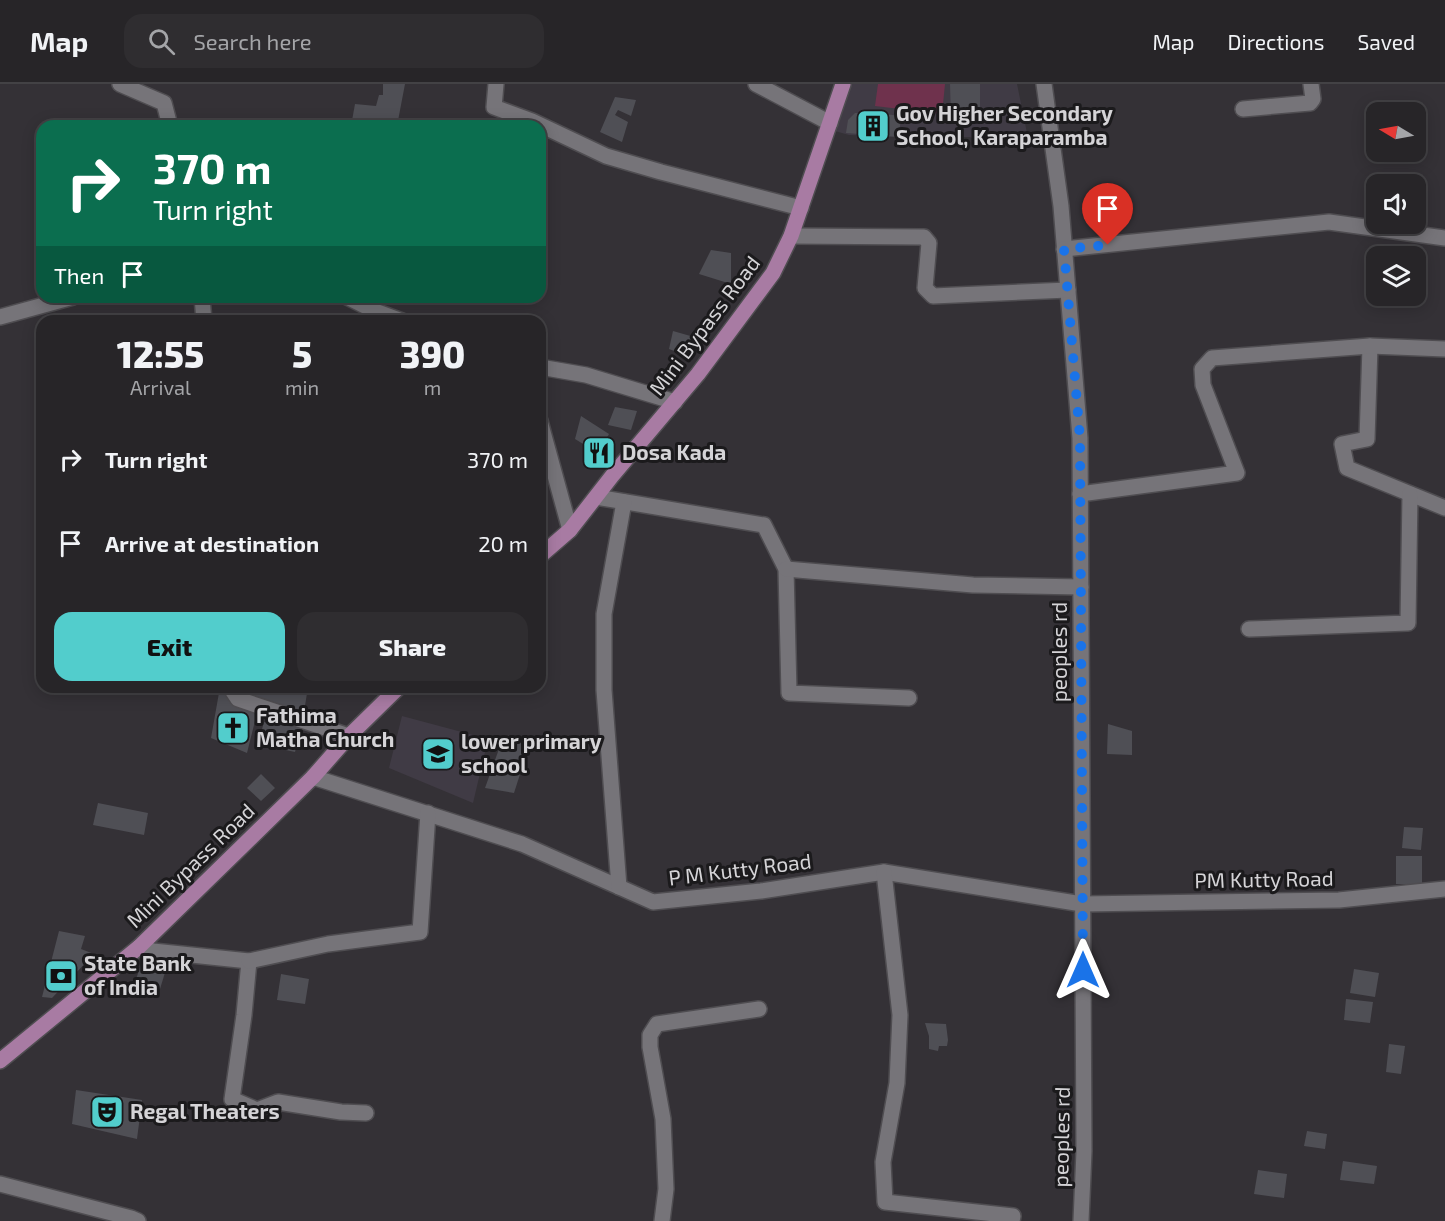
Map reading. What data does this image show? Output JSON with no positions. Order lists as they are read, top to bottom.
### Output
{
  "streets": {
    "main road": ["Mini Bypass Road"],
    "street": ["peoples rd", "P M Kutty Road", "PM Kutty Road"]
  },
  "crossings": [
    ["Mini Bypass Road", "P M Kutty Road"],
    ["peoples rd", "P M Kutty Road"],
    ["peoples rd", "PM Kutty Road"],
    ["P M Kutty Road", "PM Kutty Road"]
  ],
  "places": {
    "building": ["Gov Higher Secondary School, Karaparamba"],
    "restaurant": ["Dosa Kada"],
    "church": ["Fathima Matha Church"],
    "school or university": ["lower primary school"],
    "bank": ["State Bank of India"],
    "theatre": ["Regal Theaters"]
  },
  "north": "left",
  "page": {
    "header": "Map",
    "search": "Search here",
    "nav": ["Map", "Directions", "Saved"],
    "turn": ["370 m", "Turn right"],
    "then": "Then",
    "eta": [
      "12:55",
      "Arrival",
      "5",
      "min",
      "390",
      "m"
    ],
    "list": [
      {
        "name": "Turn right",
        "value": "370 m"
      },
      {
        "name": "Arrive at destination",
        "value": "20 m"
      }
    ],
    "buttons": ["Exit", "Share"]
  }
}
